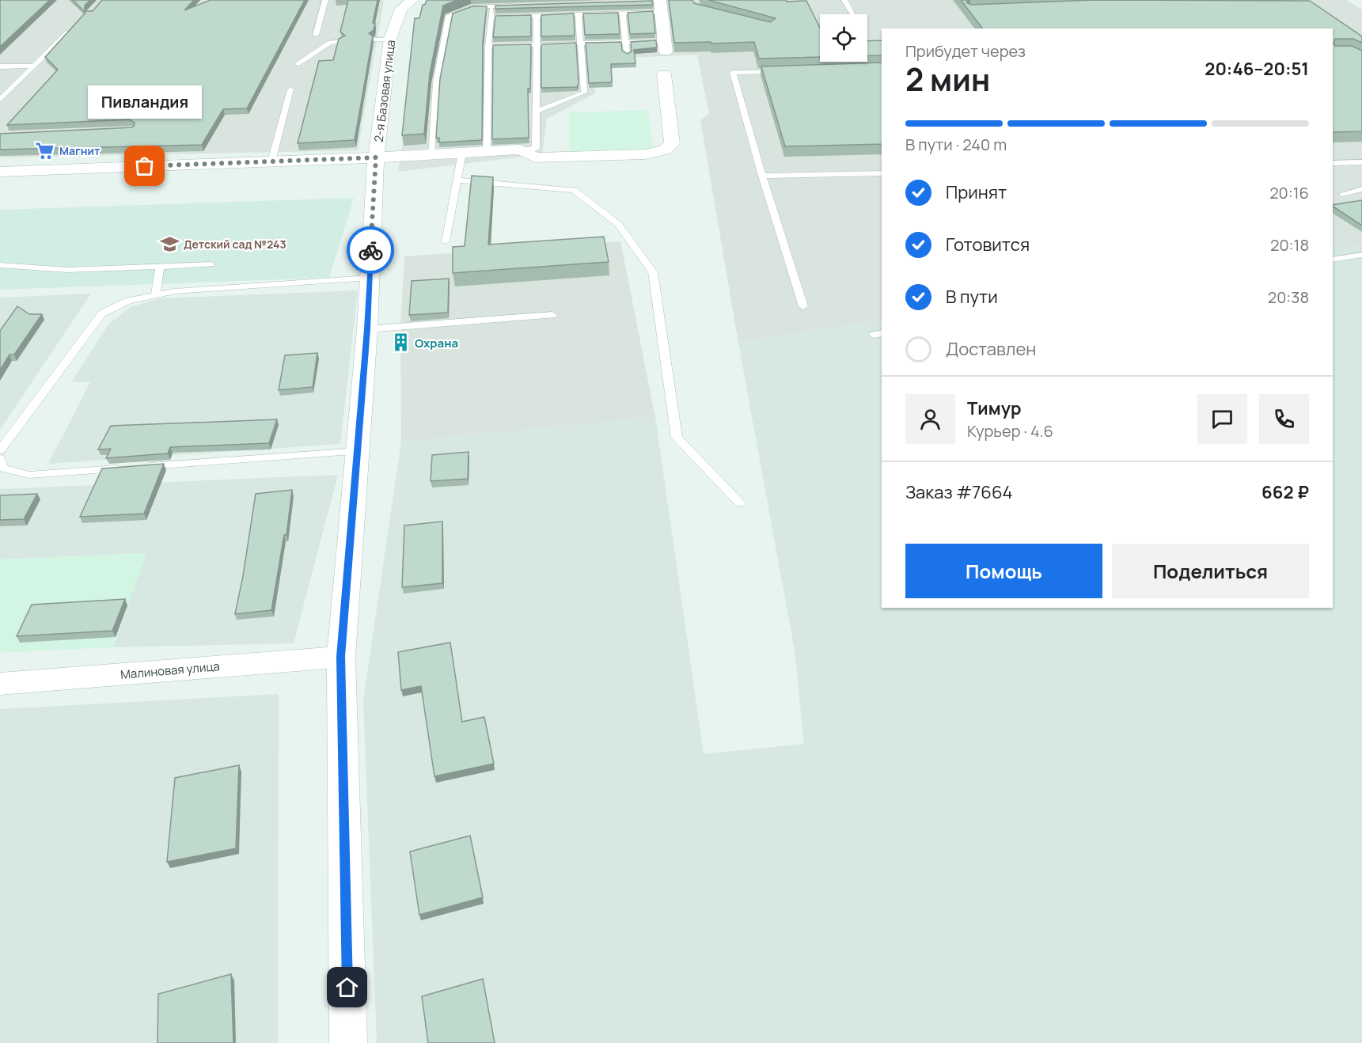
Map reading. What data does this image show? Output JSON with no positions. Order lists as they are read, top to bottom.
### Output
{
  "streets": {
    "street": ["2-я Базовая улица", "Малиновая улица"]
  },
  "crossings": [
    ["2-я Базовая улица", "Малиновая улица"]
  ],
  "places": {
    "supermarket": ["Магнит"],
    "other": ["Пивландия"],
    "school or university": ["Детский сад №243"],
    "building": ["Охрана"]
  },
  "page": {
    "heading": ["2 мин", "Прибудет через", "20:46–20:51"],
    "panel": [
      "Тимур",
      "Курьер · 4.6",
      "Заказ #7664",
      "662 ₽"
    ],
    "bubble": "Пивландия",
    "bar": "В пути · 240 m",
    "list": [
      ["Принят", "20:16"],
      ["Готовится", "20:18"],
      ["В пути", "20:38"],
      "Доставлен"
    ],
    "buttons": ["Помощь", "Поделиться"]
  }
}
